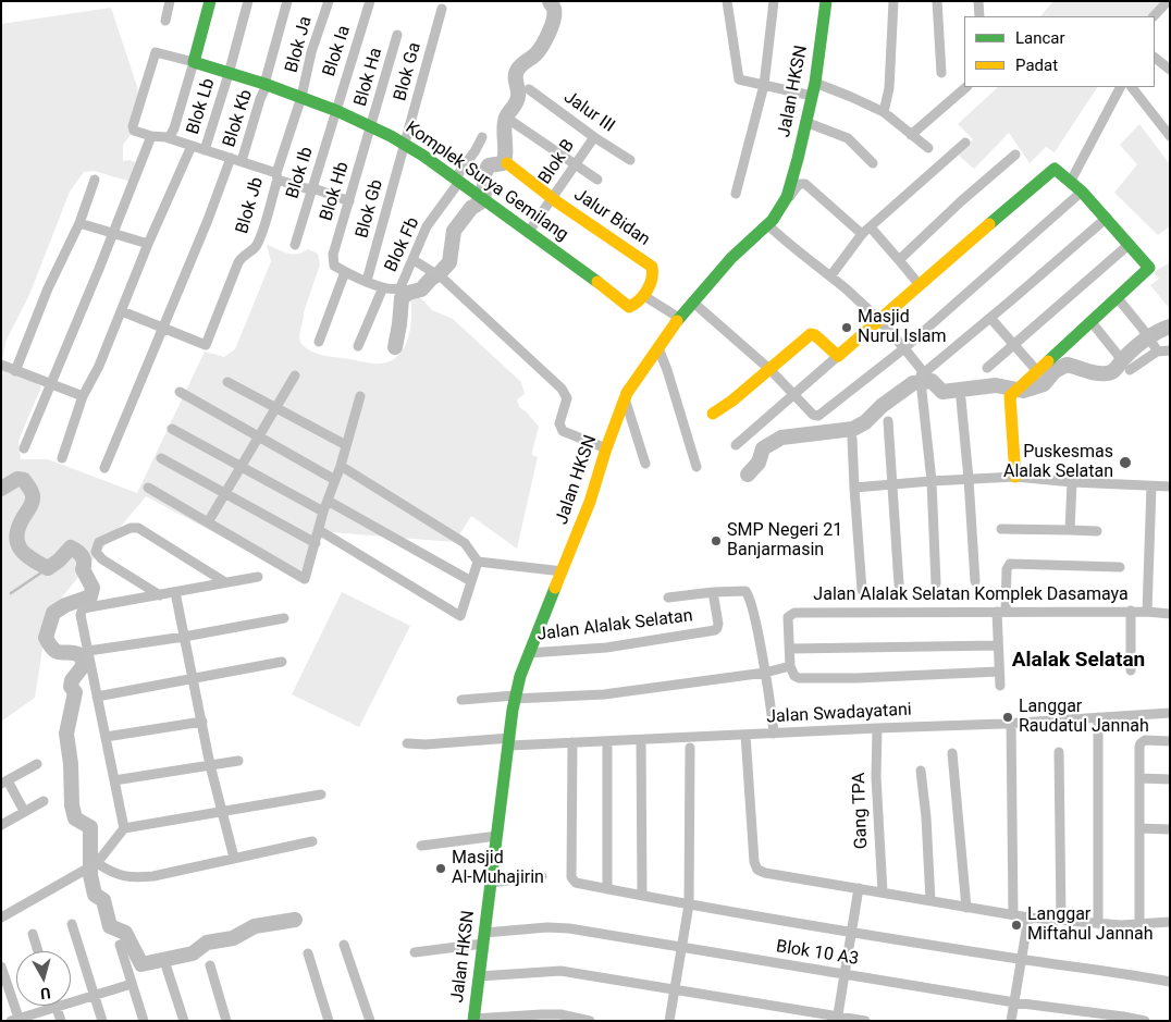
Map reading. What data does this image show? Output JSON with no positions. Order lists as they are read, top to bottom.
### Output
{
  "streets": {
    "street": [
      "Blok Ja",
      "Blok Ia",
      "Blok Ga",
      "Blok Ha",
      "Jalan HKSN",
      "Blok Lb",
      "Jalur III",
      "Blok Kb",
      "Blok B",
      "Blok Ib",
      "Komplek Surya Gemilang",
      "Blok Hb",
      "Blok Jb",
      "Blok Gb",
      "Jalur Bidan",
      "Blok Fb",
      "Jalan Alalak Selatan Komplek Dasamaya",
      "Jalan Alalak Selatan",
      "Jalan Swadayatani",
      "Gang TPA",
      "Blok 10 A3"
    ]
  },
  "crossings": [
    ["Blok Ja", "Komplek Surya Gemilang"],
    ["Blok Ja", "Blok Jb"],
    ["Blok Ia", "Blok Ib"],
    ["Blok Ia", "Komplek Surya Gemilang"],
    ["Blok Ga", "Komplek Surya Gemilang"],
    ["Blok Ga", "Blok Gb"],
    ["Blok Ha", "Komplek Surya Gemilang"],
    ["Blok Ha", "Blok Hb"],
    ["Jalan HKSN", "Jalan Alalak Selatan"],
    ["Jalan HKSN", "Jalan Swadayatani"],
    ["Jalan HKSN", "Blok 10 A3"],
    ["Blok Lb", "Komplek Surya Gemilang"],
    ["Jalur III", "Blok B"],
    ["Blok Kb", "Komplek Surya Gemilang"],
    ["Blok B", "Komplek Surya Gemilang"],
    ["Blok B", "Jalur Bidan"],
    ["Blok Ib", "Komplek Surya Gemilang"],
    ["Komplek Surya Gemilang", "Blok Hb"],
    ["Komplek Surya Gemilang", "Blok Jb"],
    ["Komplek Surya Gemilang", "Blok Gb"],
    ["Komplek Surya Gemilang", "Jalur Bidan"],
    ["Komplek Surya Gemilang", "Blok Fb"],
    ["Jalan Alalak Selatan", "Jalan Swadayatani"],
    ["Jalan Swadayatani", "Gang TPA"]
  ],
  "districts": ["Alalak Selatan"],
  "places": [
    "Masjid Nurul Islam",
    "Puskesmas Alalak Selatan",
    "SMP Negeri 21 Banjarmasin",
    "Langgar Raudatul Jannah",
    "Masjid Al-Muhajirin",
    "Langgar Miftahul Jannah"
  ],
  "legend": ["Lancar", "Padat"],
  "north": "bottom"
}
